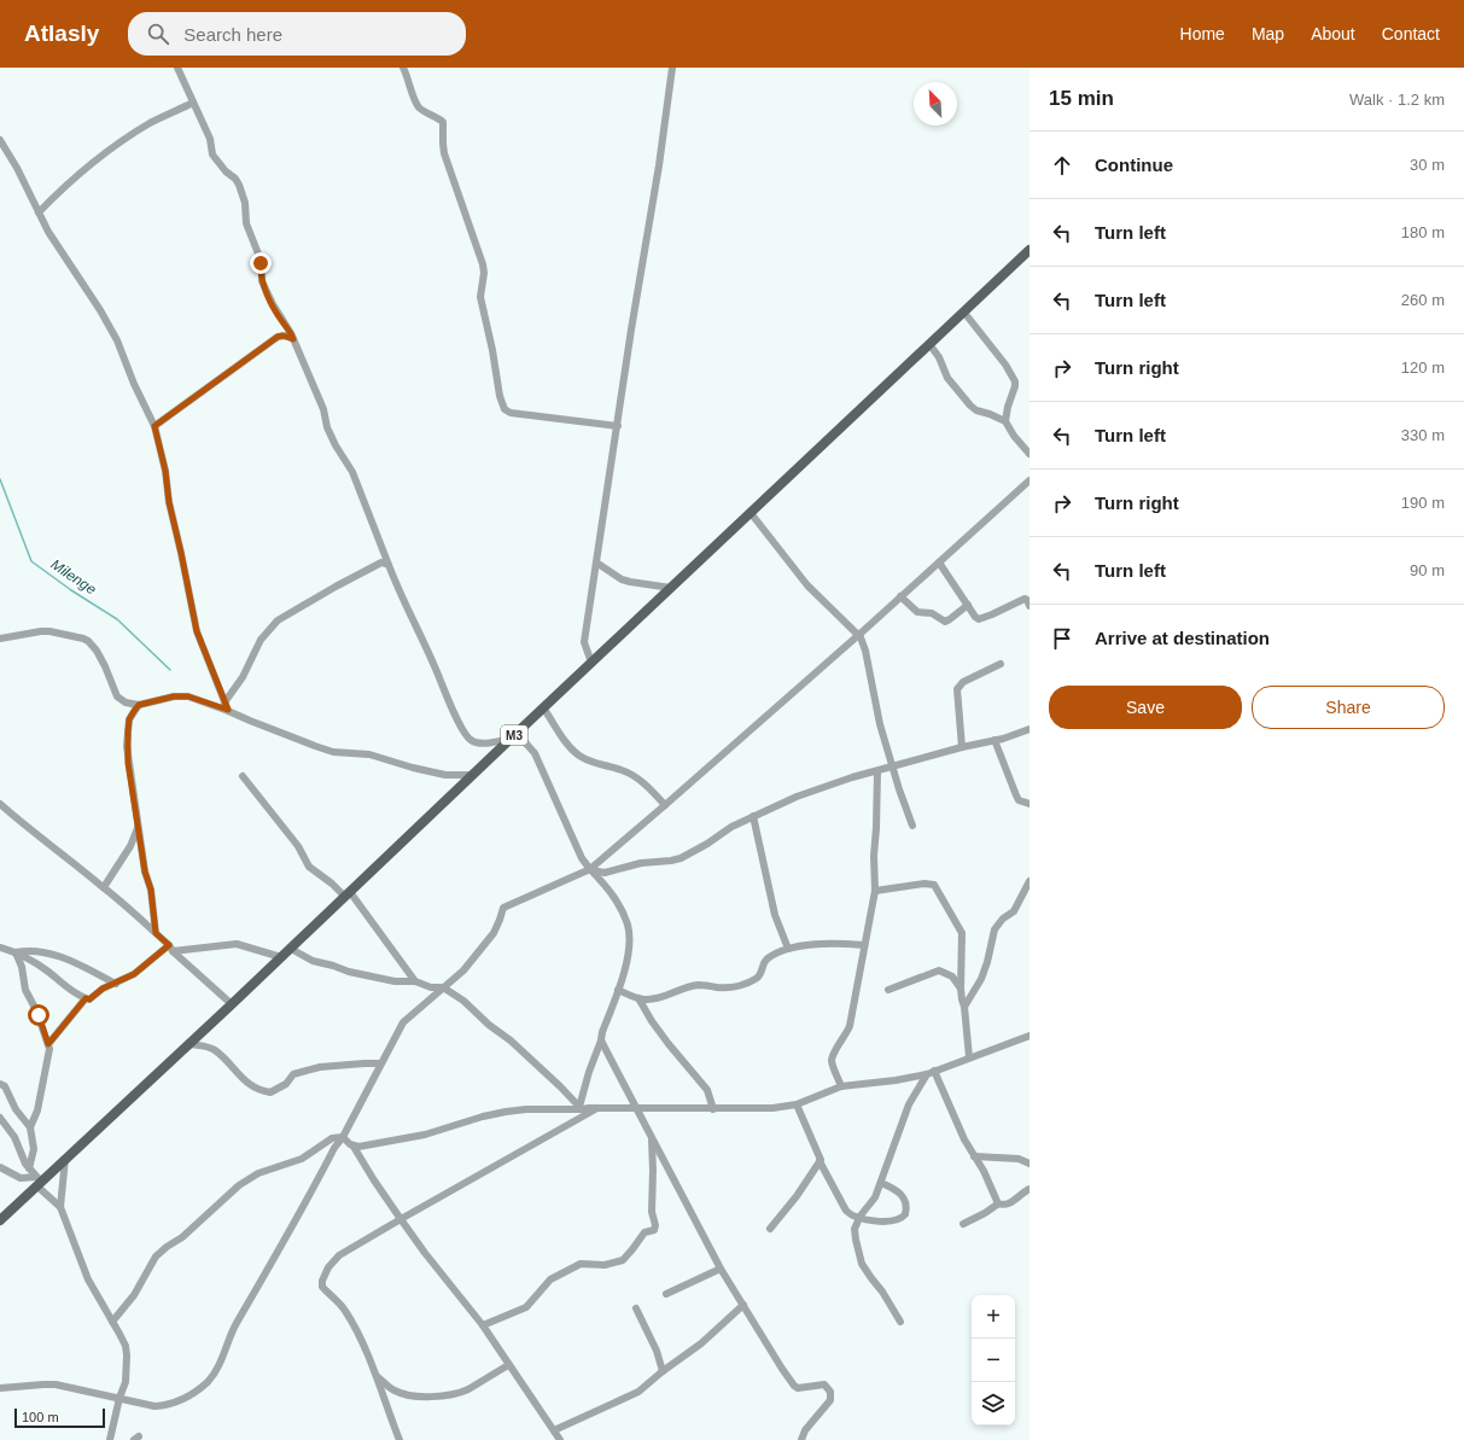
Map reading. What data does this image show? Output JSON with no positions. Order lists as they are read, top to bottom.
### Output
{
  "streets": {
    "main road": ["M3"]
  },
  "water": ["Milenge"],
  "scale_bar": "100 m",
  "north": "top left",
  "page": {
    "header": "Atlasly",
    "search": "Search here",
    "nav": [
      "Home",
      "Map",
      "About",
      "Contact"
    ],
    "heading": ["15 min", "Walk · 1.2 km"],
    "list": [
      ["Continue", "30 m"],
      ["Turn left", "180 m"],
      ["Turn left", "260 m"],
      ["Turn right", "120 m"],
      ["Turn left", "330 m"],
      ["Turn right", "190 m"],
      ["Turn left", "90 m"],
      "Arrive at destination"
    ],
    "buttons": ["Save", "Share"],
    "map_buttons": ["+", "−"],
    "scale": "100 m"
  }
}
